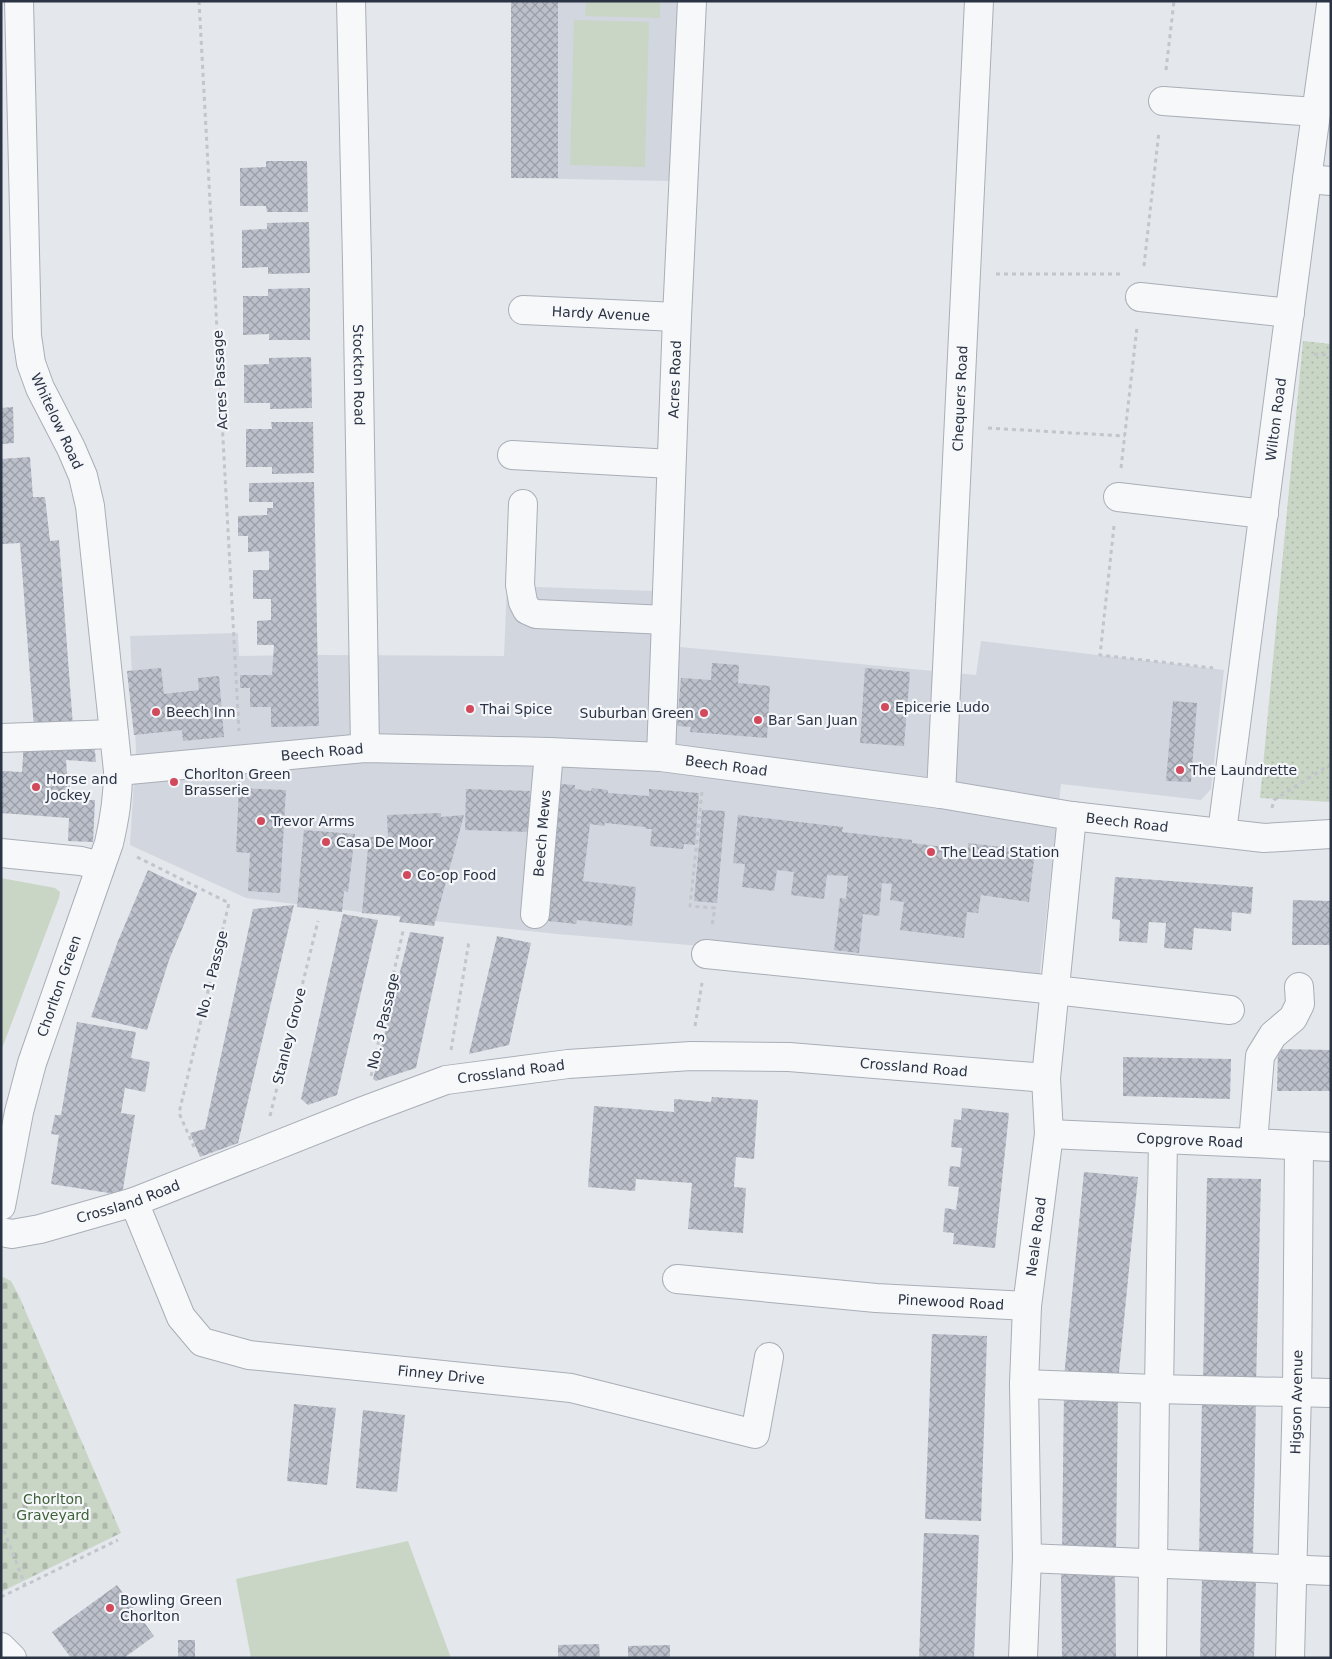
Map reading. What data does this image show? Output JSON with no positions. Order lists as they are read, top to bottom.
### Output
{
  "streets": {
    "street": [
      "Hardy Avenue",
      "Stockton Road",
      "Acres Road",
      "Chequers Road",
      "Wilton Road",
      "Whitelow Road",
      "Beech Road",
      "Beech Mews",
      "Chorlton Green",
      "Crossland Road",
      "Copgrove Road",
      "Neale Road",
      "Pinewood Road",
      "Finney Drive",
      "Higson Avenue"
    ],
    "path": [
      "Acres Passage",
      "No. 1 Passge",
      "No. 3 Passage",
      "Stanley Grove"
    ]
  },
  "crossings": [
    ["Hardy Avenue", "Acres Road"],
    ["Stockton Road", "Beech Road"],
    ["Acres Road", "Beech Road"],
    ["Acres Passage", "Beech Road"],
    ["Chequers Road", "Beech Road"],
    ["Wilton Road", "Beech Road"],
    ["Whitelow Road", "Beech Road"],
    ["Whitelow Road", "No. 1 Passge"],
    ["Whitelow Road", "Chorlton Green"],
    ["Beech Road", "Beech Mews"],
    ["Beech Road", "Neale Road"],
    ["No. 1 Passge", "Chorlton Green"],
    ["No. 1 Passge", "Crossland Road"],
    ["No. 3 Passage", "Crossland Road"],
    ["Stanley Grove", "Crossland Road"],
    ["Crossland Road", "Neale Road"],
    ["Crossland Road", "Finney Drive"],
    ["Copgrove Road", "Neale Road"],
    ["Copgrove Road", "Higson Avenue"],
    ["Neale Road", "Pinewood Road"]
  ],
  "parks": ["Chorlton Graveyard"],
  "places": [
    "Epicerie Ludo",
    "Thai Spice",
    "Beech Inn",
    "Suburban Green",
    "Bar San Juan",
    "The Laundrette",
    "Chorlton Green Brasserie",
    "Horse and Jockey",
    "Trevor Arms",
    "Casa De Moor",
    "The Lead Station",
    "Co-op Food",
    "Bowling Green Chorlton"
  ]
}
